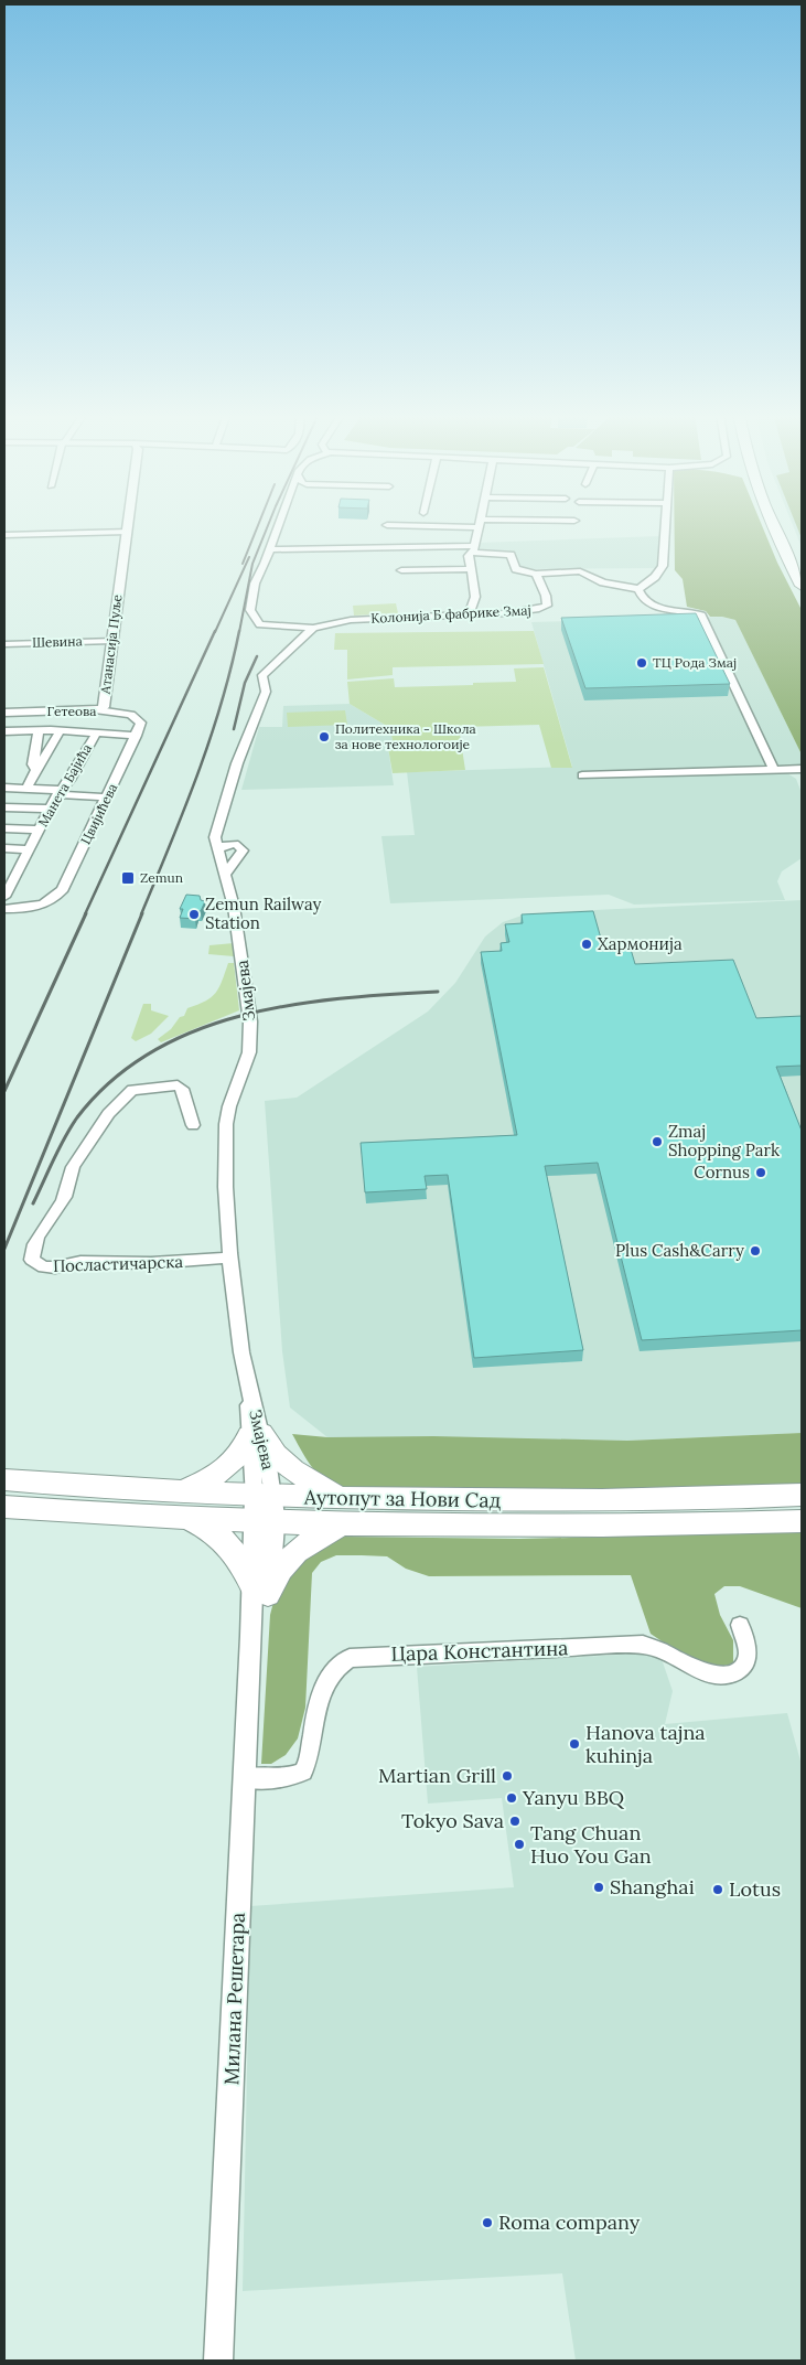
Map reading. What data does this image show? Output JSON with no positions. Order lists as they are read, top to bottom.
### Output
{
  "streets": {
    "main road": ["Аутопут за Нови Сад"],
    "street": [
      "Колонија Б фабрике Змај",
      "Шевина",
      "Атанасија Пуље",
      "Гетеова",
      "Манета Бајића",
      "Цвијићева",
      "Змајева",
      "Посластичарска",
      "Цара Константина",
      "Милана Решетара"
    ]
  },
  "crossings": [
    ["Колонија Б фабрике Змај", "Змајева"],
    ["Шевина", "Атанасија Пуље"],
    ["Атанасија Пуље", "Гетеова"],
    ["Гетеова", "Цвијићева"],
    ["Змајева", "Посластичарска"],
    ["Змајева", "Аутопут за Нови Сад"],
    ["Змајева", "Милана Решетара"],
    ["Аутопут за Нови Сад", "Милана Решетара"],
    ["Цара Константина", "Милана Решетара"]
  ],
  "places": {
    "other": [
      "ТЦ Рода Змај",
      "Политехника - Школа за нове технологоије",
      "Zemun Railway Station",
      "Хармонија",
      "Zmaj Shopping Park",
      "Cornus",
      "Plus Cash&Carry",
      "Hanova tajna kuhinja",
      "Martian Grill",
      "Yanyu BBQ",
      "Tokyo Sava",
      "Tang Chuan Huo You Gan",
      "Shanghai",
      "Lotus",
      "Roma company"
    ],
    "transit": ["Zemun"]
  }
}
